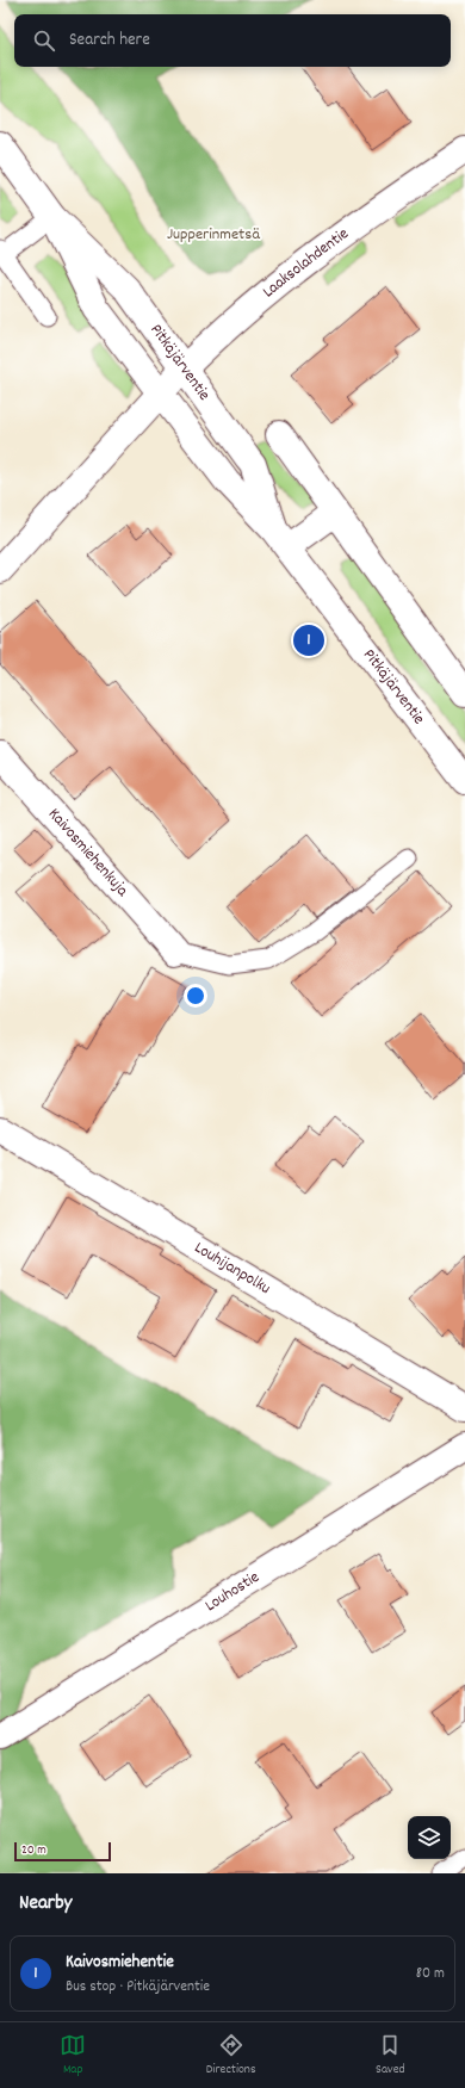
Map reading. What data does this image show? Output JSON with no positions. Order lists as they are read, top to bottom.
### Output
{
  "streets": {
    "street": [
      "Laaksolahdentie",
      "Pitkäjärventie",
      "Kaivosmiehenkuja",
      "Louhijanpolku",
      "Louhostie"
    ]
  },
  "crossings": [
    ["Laaksolahdentie", "Pitkäjärventie"]
  ],
  "parks": ["Jupperinmetsä"],
  "scale_bar": "20 m",
  "page": {
    "search": "Search here",
    "pins": "1",
    "scale": "20 m",
    "heading": "Nearby",
    "list": [
      {
        "mark": "1",
        "name": "Kaivosmiehentie",
        "note": "Bus stop · Pitkäjärventie",
        "value": "80 m"
      }
    ],
    "nav": ["Map", "Directions", "Saved"]
  }
}
